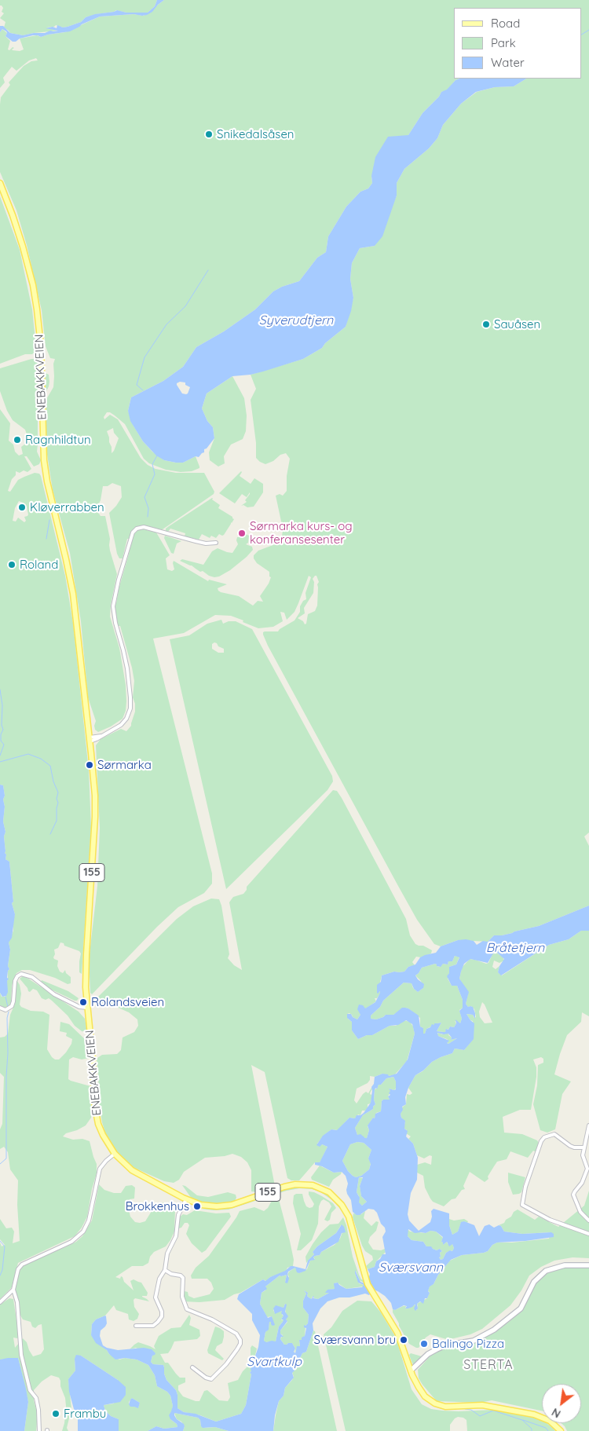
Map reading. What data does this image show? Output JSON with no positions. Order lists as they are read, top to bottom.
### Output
{
  "streets": {
    "main road": ["ENEBAKKVEIEN", "155"]
  },
  "districts": ["STERTA"],
  "water": [
    "Syverudtjern",
    "Bråtetjern",
    "Sværsvann",
    "Svartkulp"
  ],
  "places": [
    "Snikedalsåsen",
    "Sauåsen",
    "Ragnhildtun",
    "Kløverrabben",
    "Sørmarka kurs- og konferansesenter",
    "Roland",
    "Sørmarka",
    "Rolandsveien",
    "Brokkenhus",
    "Sværsvann bru",
    "Balingo Pizza",
    "Frambu"
  ],
  "legend": ["Road", "Park", "Water"],
  "north": "bottom left"
}
